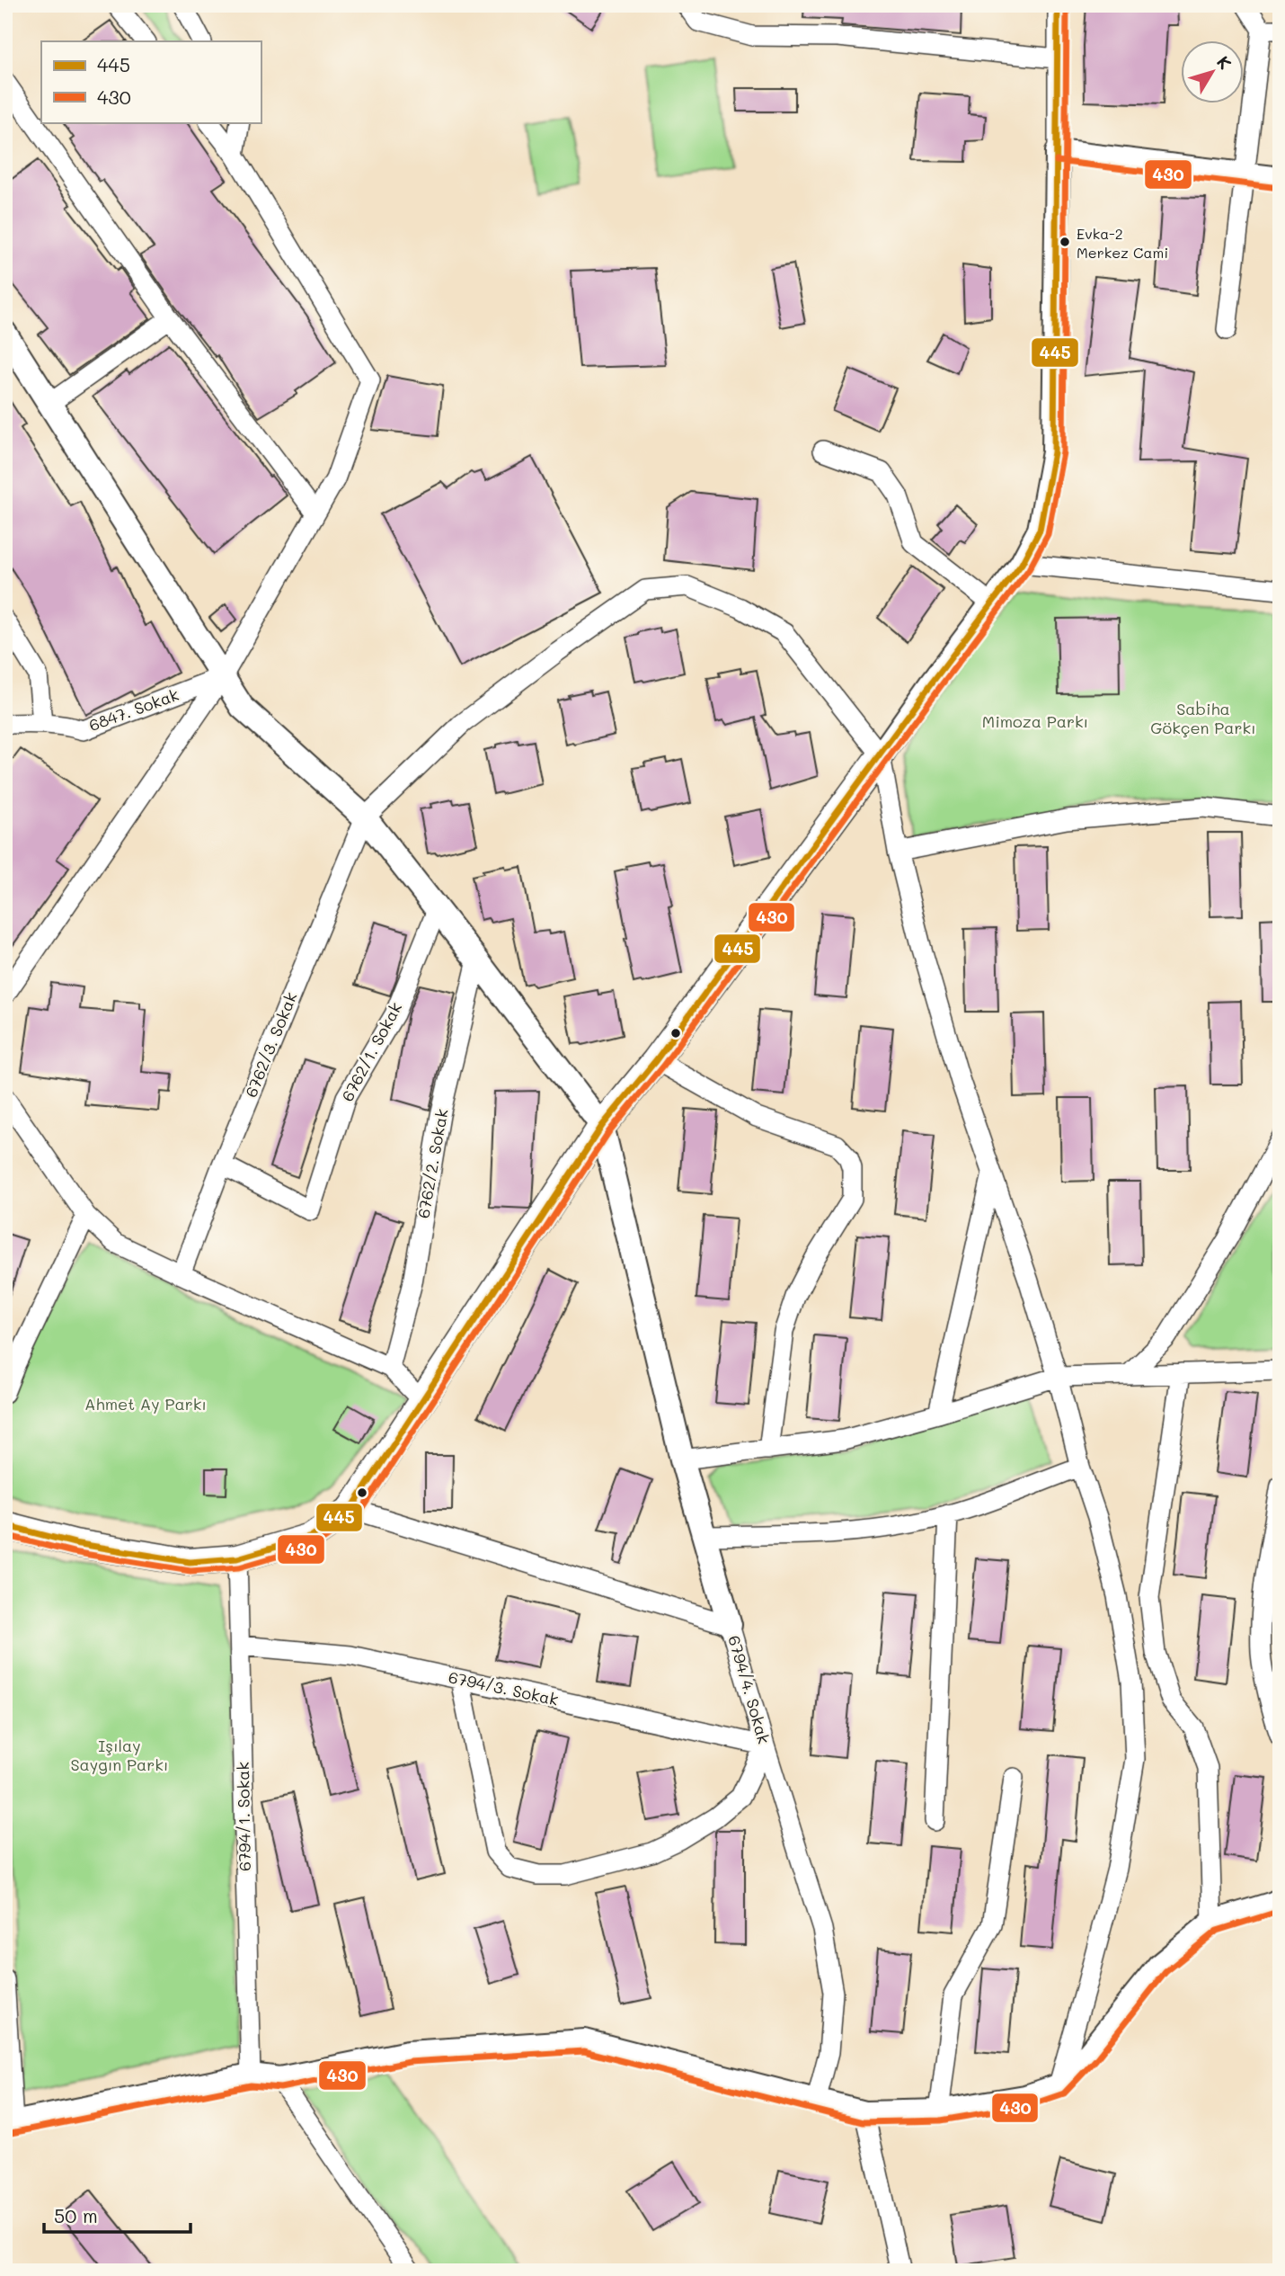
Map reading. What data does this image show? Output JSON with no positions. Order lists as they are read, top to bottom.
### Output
{
  "streets": {
    "street": [
      "6847. Sokak",
      "6762/3. Sokak",
      "6762/1. Sokak",
      "6762/2. Sokak",
      "6794/3. Sokak",
      "6794/4. Sokak",
      "6794/1. Sokak"
    ]
  },
  "crossings": [
    ["6762/3. Sokak", "6762/1. Sokak"],
    ["6794/3. Sokak", "6794/4. Sokak"],
    ["6794/3. Sokak", "6794/1. Sokak"]
  ],
  "parks": [
    "Sabiha Gökçen Parkı",
    "Mimoza Parkı",
    "Ahmet Ay Parkı",
    "Işılay Saygın Parkı"
  ],
  "places": ["Evka-2 Merkez Cami"],
  "lines": ["transit line 445", "transit line 430"],
  "legend": ["445", "430"],
  "scale_bar": "50 m",
  "north": "top right"
}
